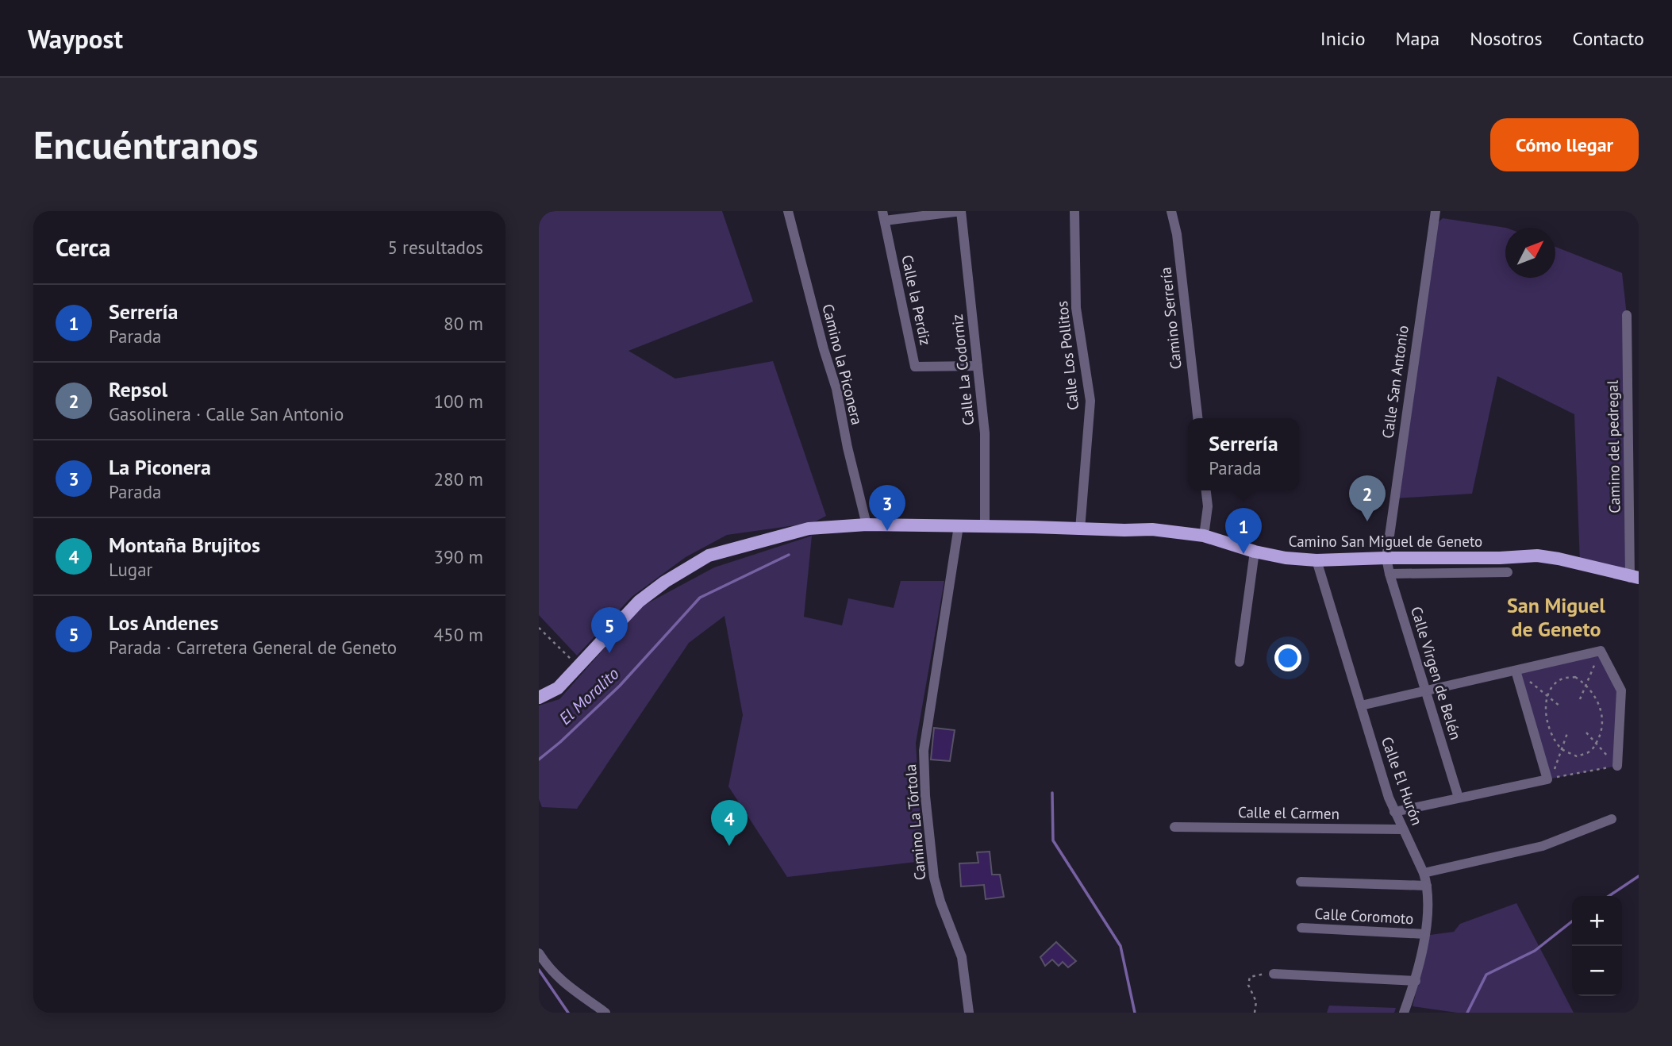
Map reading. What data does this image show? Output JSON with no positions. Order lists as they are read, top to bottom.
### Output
{
  "streets": {
    "main road": ["Camino San Miguel de Geneto"],
    "street": [
      "Calle la Perdiz",
      "Camino Serrería",
      "Calle Los Pollitos",
      "Camino la Piconera",
      "Calle La Codorniz",
      "Calle San Antonio",
      "Camino del pedregal",
      "Calle Virgen de Belén",
      "Calle El Hurón",
      "Calle el Carmen",
      "Camino La Tórtola",
      "Calle Coromoto"
    ]
  },
  "crossings": [
    ["Calle la Perdiz", "Calle La Codorniz"],
    ["Calle Los Pollitos", "Camino San Miguel de Geneto"],
    ["Camino la Piconera", "Camino San Miguel de Geneto"],
    ["Calle La Codorniz", "Camino San Miguel de Geneto"],
    ["Calle San Antonio", "Camino San Miguel de Geneto"],
    ["Calle San Antonio", "Calle Virgen de Belén"],
    ["Camino del pedregal", "Camino San Miguel de Geneto"],
    ["Camino San Miguel de Geneto", "Calle Virgen de Belén"],
    ["Camino San Miguel de Geneto", "Calle El Hurón"],
    ["Camino San Miguel de Geneto", "Camino La Tórtola"],
    ["Calle El Hurón", "Calle el Carmen"],
    ["Calle El Hurón", "Calle Coromoto"]
  ],
  "districts": ["San Miguel de Geneto"],
  "water": ["El Moralito"],
  "north": "top right",
  "page": {
    "header": "Waypost",
    "nav": [
      "Inicio",
      "Mapa",
      "Nosotros",
      "Contacto"
    ],
    "buttons": "Cómo llegar",
    "title": "Encuéntranos",
    "heading": ["Cerca", "5 resultados"],
    "list": [
      {
        "mark": "1",
        "name": "Serrería",
        "note": "Parada",
        "value": "80 m"
      },
      {
        "mark": "2",
        "name": "Repsol",
        "note": "Gasolinera · Calle San Antonio",
        "value": "100 m"
      },
      {
        "mark": "3",
        "name": "La Piconera",
        "note": "Parada",
        "value": "280 m"
      },
      {
        "mark": "4",
        "name": "Montaña Brujitos",
        "note": "Lugar",
        "value": "390 m"
      },
      {
        "mark": "5",
        "name": "Los Andenes",
        "note": "Parada · Carretera General de Geneto",
        "value": "450 m"
      }
    ],
    "popup": ["Serrería", "Parada"],
    "pins": [
      "2",
      "3",
      "1",
      "5",
      "4"
    ],
    "map_buttons": ["+", "−"]
  }
}
